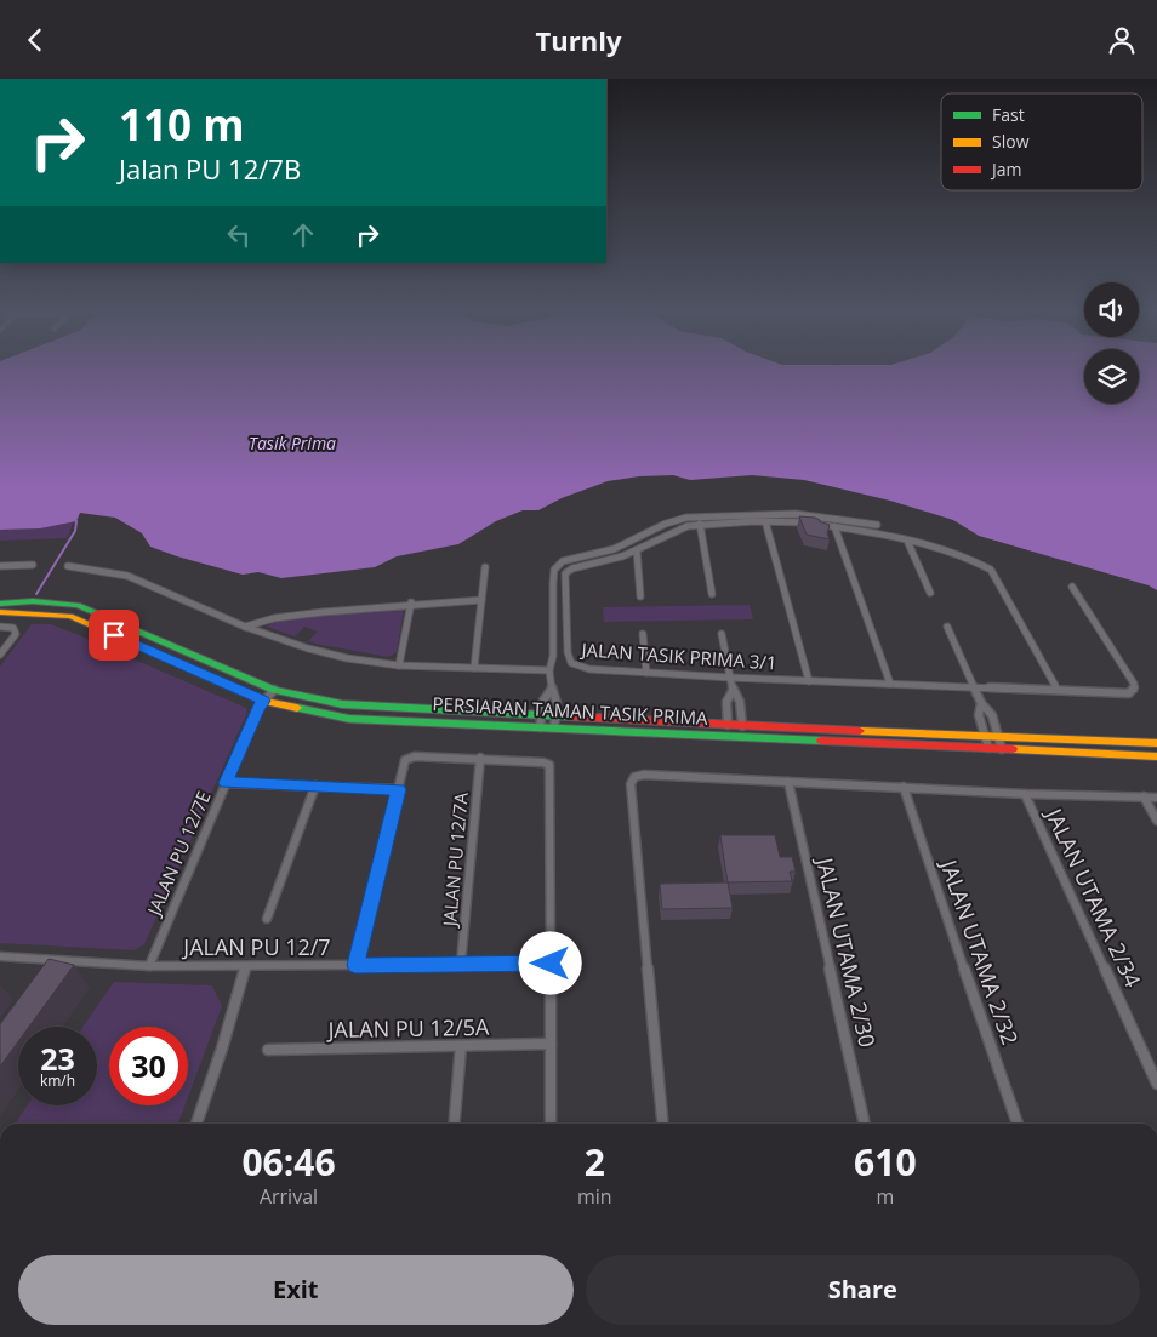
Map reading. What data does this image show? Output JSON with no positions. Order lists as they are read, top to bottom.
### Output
{
  "streets": {
    "main road": ["PERSIARAN TAMAN TASIK PRIMA"],
    "street": [
      "JALAN TASIK PRIMA 3/1",
      "JALAN PU 12/7E",
      "JALAN PU 12/7A",
      "JALAN UTAMA 2/34",
      "JALAN PU 12/7",
      "JALAN UTAMA 2/30",
      "JALAN UTAMA 2/32",
      "JALAN PU 12/5A"
    ]
  },
  "crossings": [
    ["PERSIARAN TAMAN TASIK PRIMA", "JALAN PU 12/7E"],
    ["JALAN PU 12/7E", "JALAN PU 12/7"],
    ["JALAN PU 12/7A", "JALAN PU 12/7"]
  ],
  "water": ["Tasik Prima"],
  "legend": ["Fast", "Slow", "Jam"],
  "page": {
    "header": "Turnly",
    "turn": ["110 m", "Jalan PU 12/7B"],
    "speed": "23 km/h",
    "limit": "30",
    "eta": [
      "06:46",
      "Arrival",
      "2",
      "min",
      "610",
      "m"
    ],
    "buttons": ["Exit", "Share"]
  }
}
